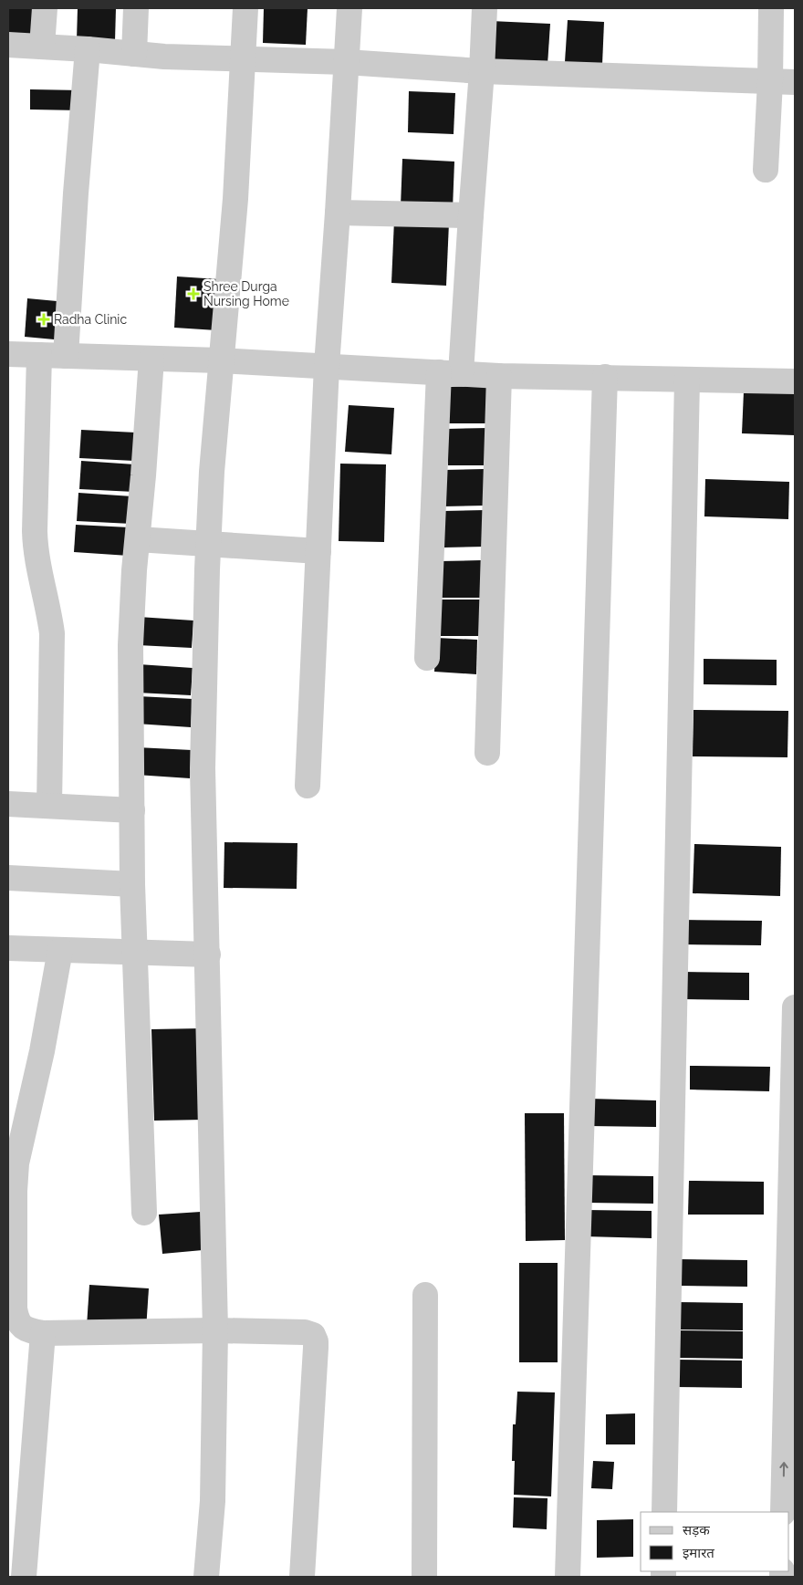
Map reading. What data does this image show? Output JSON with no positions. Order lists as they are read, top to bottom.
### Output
{
  "places": {
    "health": ["Shree Durga Nursing Home", "Radha Clinic"]
  },
  "legend": ["सड़क", "इमारत"]
}
